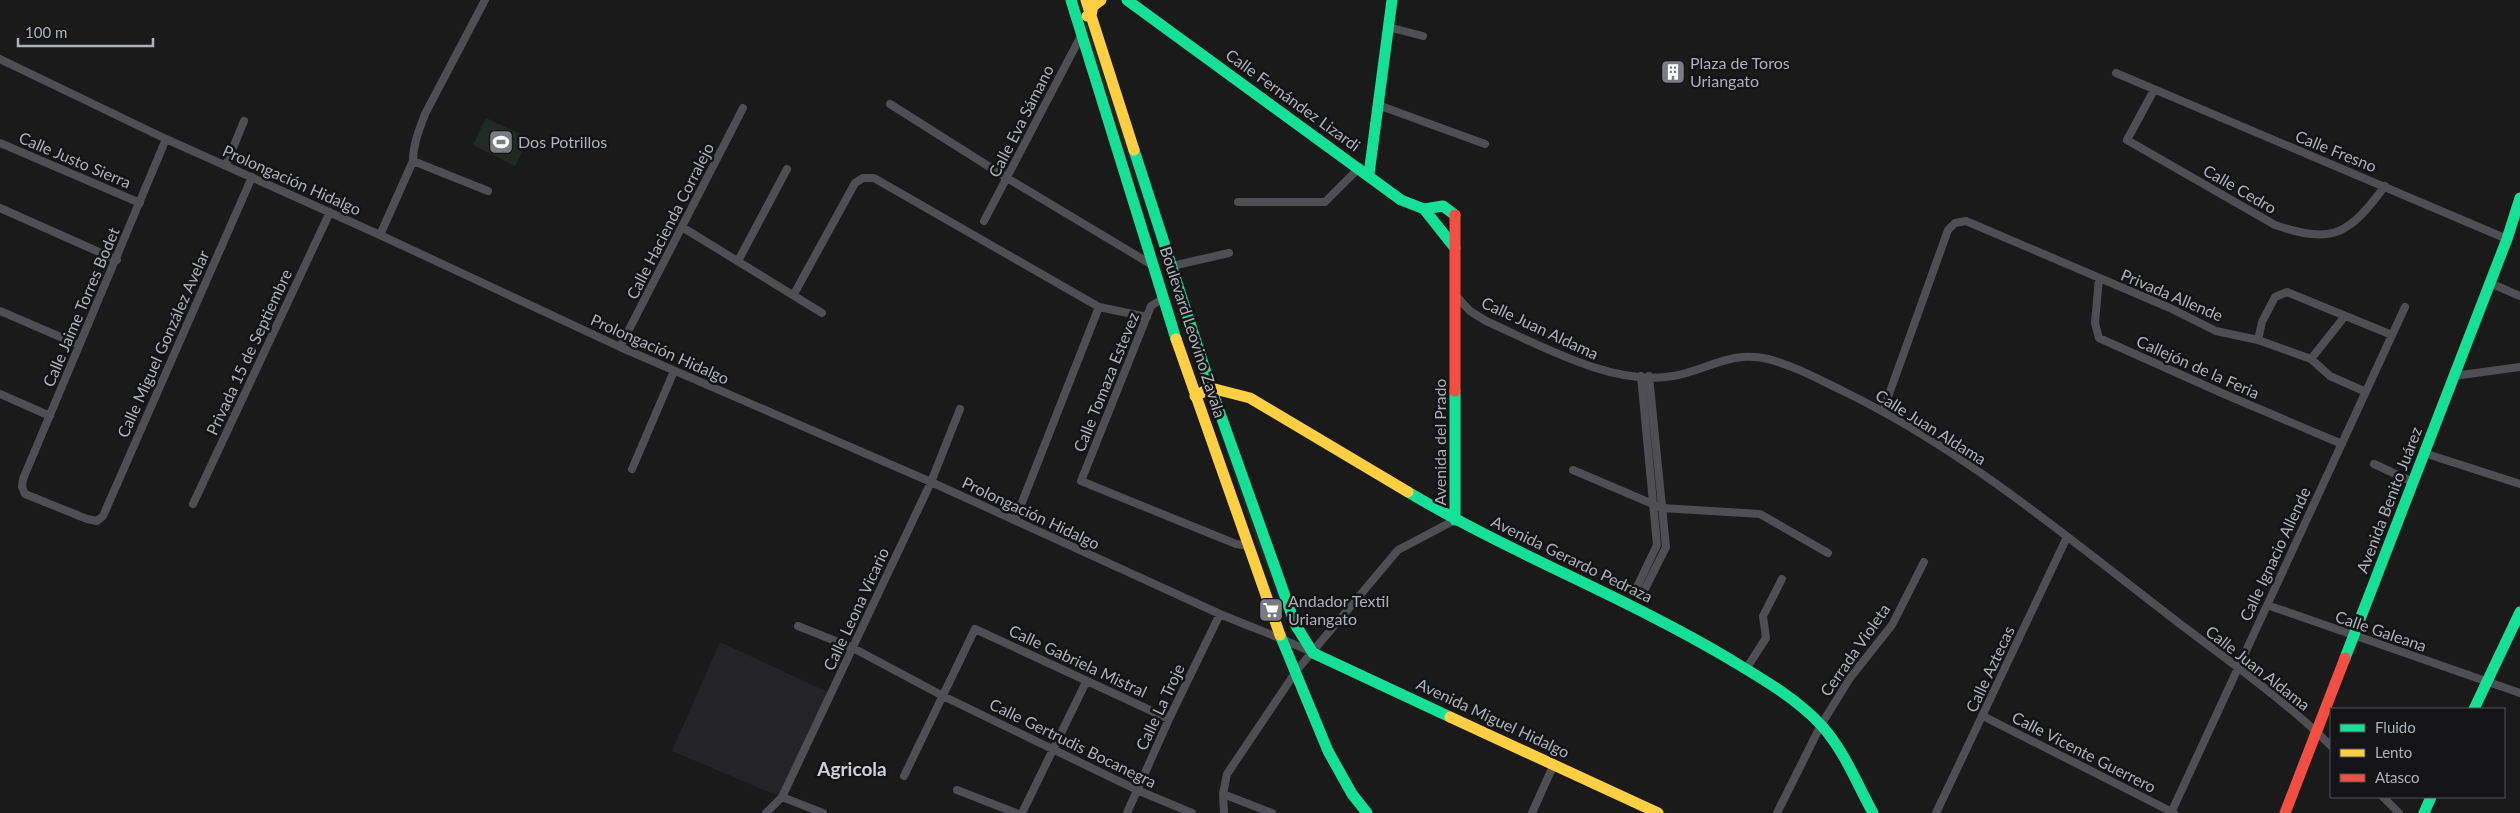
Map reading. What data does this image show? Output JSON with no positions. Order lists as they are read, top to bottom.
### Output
{
  "streets": {
    "street": [
      "Calle Fernández Lizardi",
      "Calle Eva Sámano",
      "Calle Fresno",
      "Calle Justo Sierra",
      "Prolongación Hidalgo",
      "Calle Cedro",
      "Calle Hacienda Corralejo",
      "Privada Allende",
      "Calle Jaime Torres Bodet",
      "Calle Juan Aldama",
      "Boulevard Leovino Zavala",
      "Calle Miguel González Avelar",
      "Privada 15 de Septiembre",
      "Callejón de la Feria",
      "Calle Tomaza Estevez",
      "Avenida del Prado",
      "Avenida Benito Juárez",
      "Calle Ignacio Allende",
      "Avenida Gerardo Pedraza",
      "Calle Leona Vicario",
      "Calle Galeana",
      "Cerrada Violeta",
      "Calle Gabriela Mistral",
      "Calle Aztecas",
      "Calle La Troje",
      "Avenida Miguel Hidalgo",
      "Calle Gertrudis Bocanegra",
      "Calle Vicente Guerrero"
    ]
  },
  "crossings": [
    ["Calle Fernández Lizardi", "Avenida del Prado"],
    ["Calle Eva Sámano", "Boulevard Leovino Zavala"],
    ["Calle Fresno", "Calle Cedro"],
    ["Calle Fresno", "Avenida Benito Juárez"],
    ["Calle Justo Sierra", "Calle Jaime Torres Bodet"],
    ["Prolongación Hidalgo", "Calle Hacienda Corralejo"],
    ["Prolongación Hidalgo", "Calle Jaime Torres Bodet"],
    ["Prolongación Hidalgo", "Boulevard Leovino Zavala"],
    ["Prolongación Hidalgo", "Calle Miguel González Avelar"],
    ["Prolongación Hidalgo", "Privada 15 de Septiembre"],
    ["Prolongación Hidalgo", "Avenida del Prado"],
    ["Prolongación Hidalgo", "Calle Leona Vicario"],
    ["Prolongación Hidalgo", "Calle La Troje"],
    ["Prolongación Hidalgo", "Avenida Miguel Hidalgo"],
    ["Privada Allende", "Calle Juan Aldama"],
    ["Privada Allende", "Callejón de la Feria"],
    ["Privada Allende", "Calle Ignacio Allende"],
    ["Calle Jaime Torres Bodet", "Calle Miguel González Avelar"],
    ["Calle Juan Aldama", "Avenida del Prado"],
    ["Calle Juan Aldama", "Avenida Benito Juárez"],
    ["Calle Juan Aldama", "Calle Ignacio Allende"],
    ["Calle Juan Aldama", "Calle Aztecas"],
    ["Boulevard Leovino Zavala", "Calle Tomaza Estevez"],
    ["Boulevard Leovino Zavala", "Avenida del Prado"],
    ["Boulevard Leovino Zavala", "Avenida Gerardo Pedraza"],
    ["Boulevard Leovino Zavala", "Avenida Miguel Hidalgo"],
    ["Callejón de la Feria", "Calle Ignacio Allende"],
    ["Avenida del Prado", "Avenida Gerardo Pedraza"],
    ["Avenida del Prado", "Avenida Miguel Hidalgo"],
    ["Avenida Benito Juárez", "Calle Galeana"],
    ["Calle Ignacio Allende", "Calle Galeana"],
    ["Calle Ignacio Allende", "Calle Vicente Guerrero"],
    ["Avenida Gerardo Pedraza", "Cerrada Violeta"],
    ["Calle Leona Vicario", "Calle Gertrudis Bocanegra"],
    ["Calle Gabriela Mistral", "Calle La Troje"],
    ["Calle Gabriela Mistral", "Calle Gertrudis Bocanegra"],
    ["Calle Aztecas", "Calle Vicente Guerrero"],
    ["Calle La Troje", "Calle Gertrudis Bocanegra"]
  ],
  "districts": ["Agricola"],
  "places": {
    "building": ["Plaza de Toros Uriangato"],
    "sports": ["Dos Potrillos"],
    "supermarket": ["Andador Textil Uriangato"]
  },
  "legend": ["Fluido", "Lento", "Atasco"],
  "scale_bar": "100 m"
}
